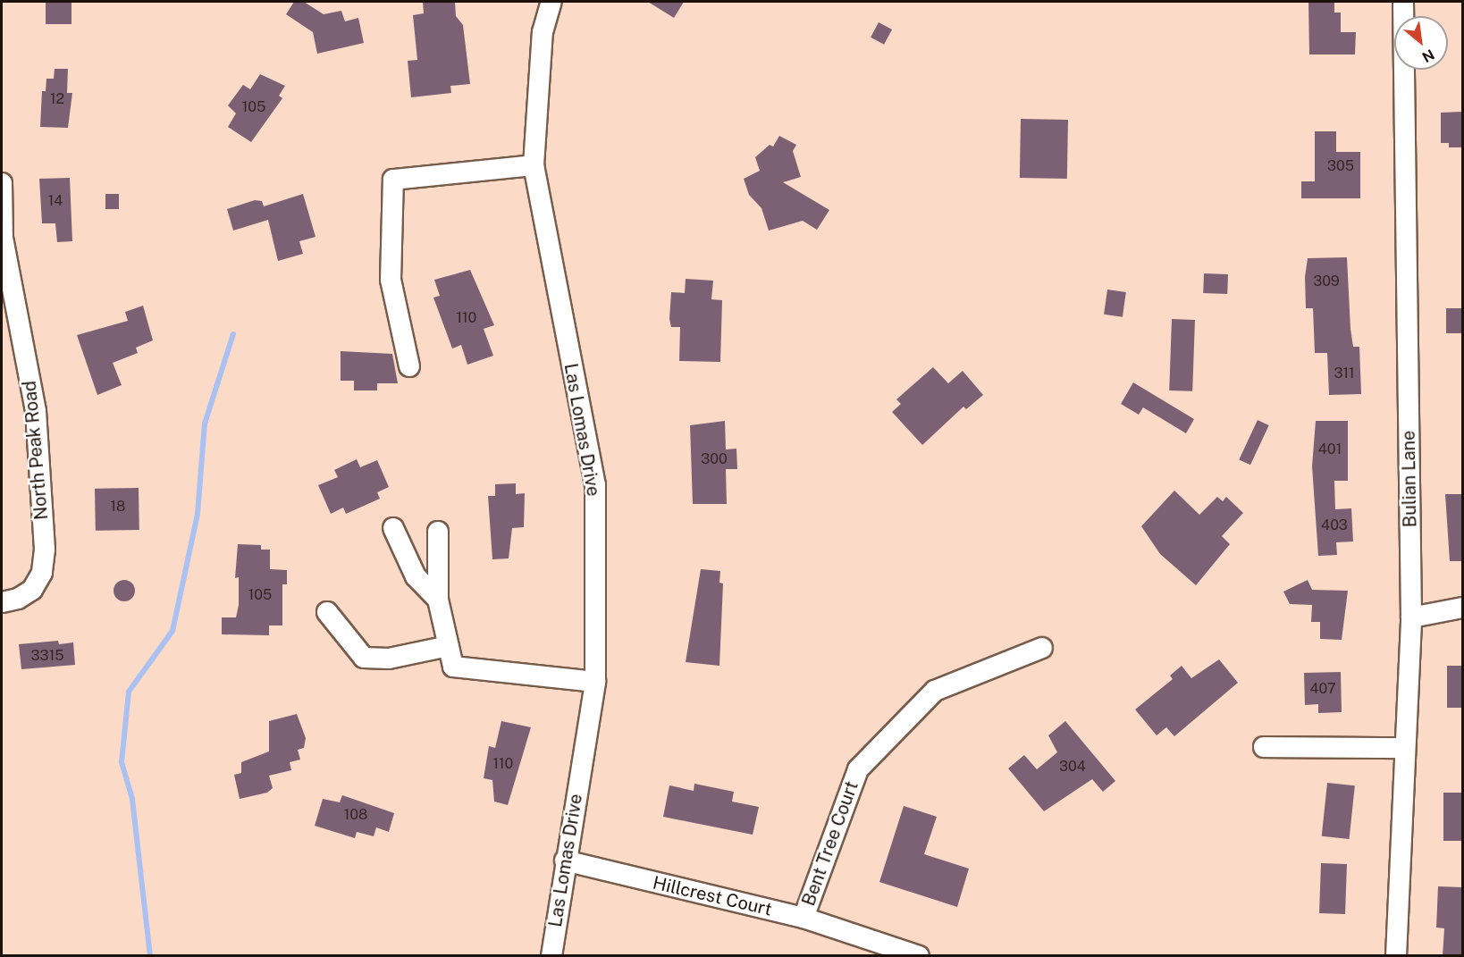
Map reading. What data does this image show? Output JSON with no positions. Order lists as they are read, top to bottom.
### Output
{
  "streets": {
    "street": [
      "Las Lomas Drive",
      "North Peak Road",
      "Bulian Lane",
      "Bent Tree Court",
      "Hillcrest Court"
    ]
  },
  "crossings": [
    ["Las Lomas Drive", "Hillcrest Court"],
    ["Bent Tree Court", "Hillcrest Court"]
  ],
  "house_numbers": [
    "12",
    "105",
    "305",
    "14",
    "309",
    "110",
    "311",
    "401",
    "300",
    "18",
    "403",
    "105",
    "3315",
    "407",
    "110",
    "304",
    "108"
  ],
  "north": "bottom right"
}
